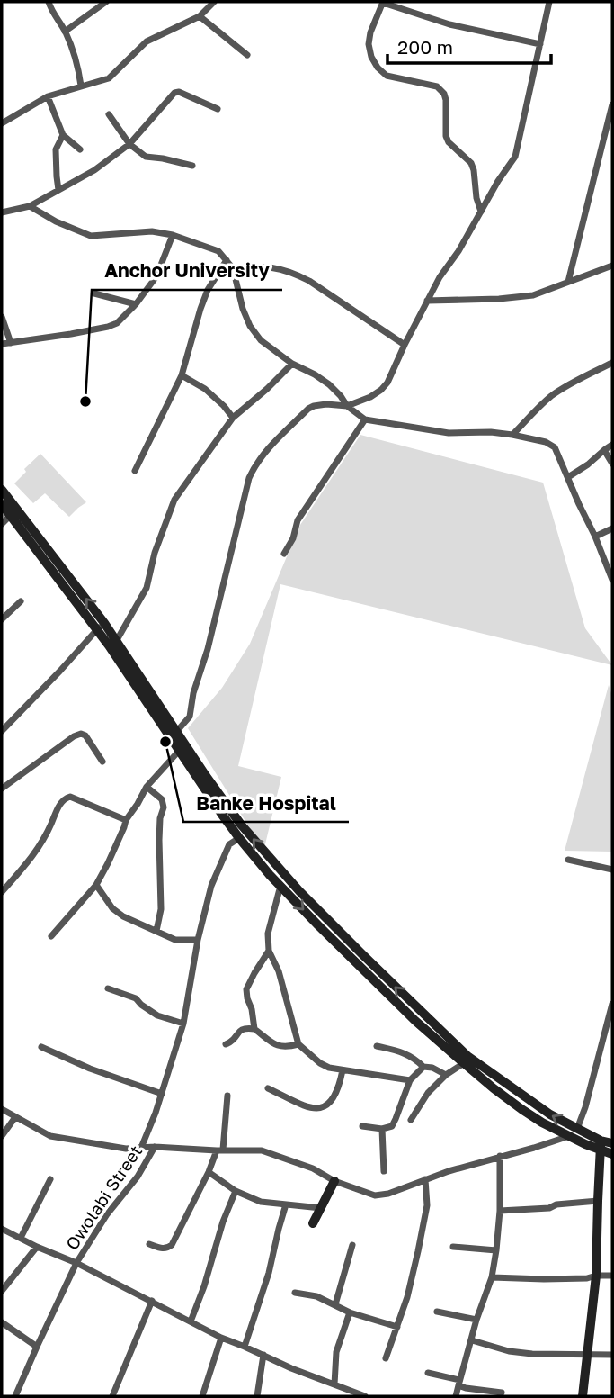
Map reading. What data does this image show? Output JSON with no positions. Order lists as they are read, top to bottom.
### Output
{
  "streets": {
    "street": ["Owolabi Street"]
  },
  "places": ["Anchor University", "Banke Hospital"],
  "scale_bar": "200 m"
}
